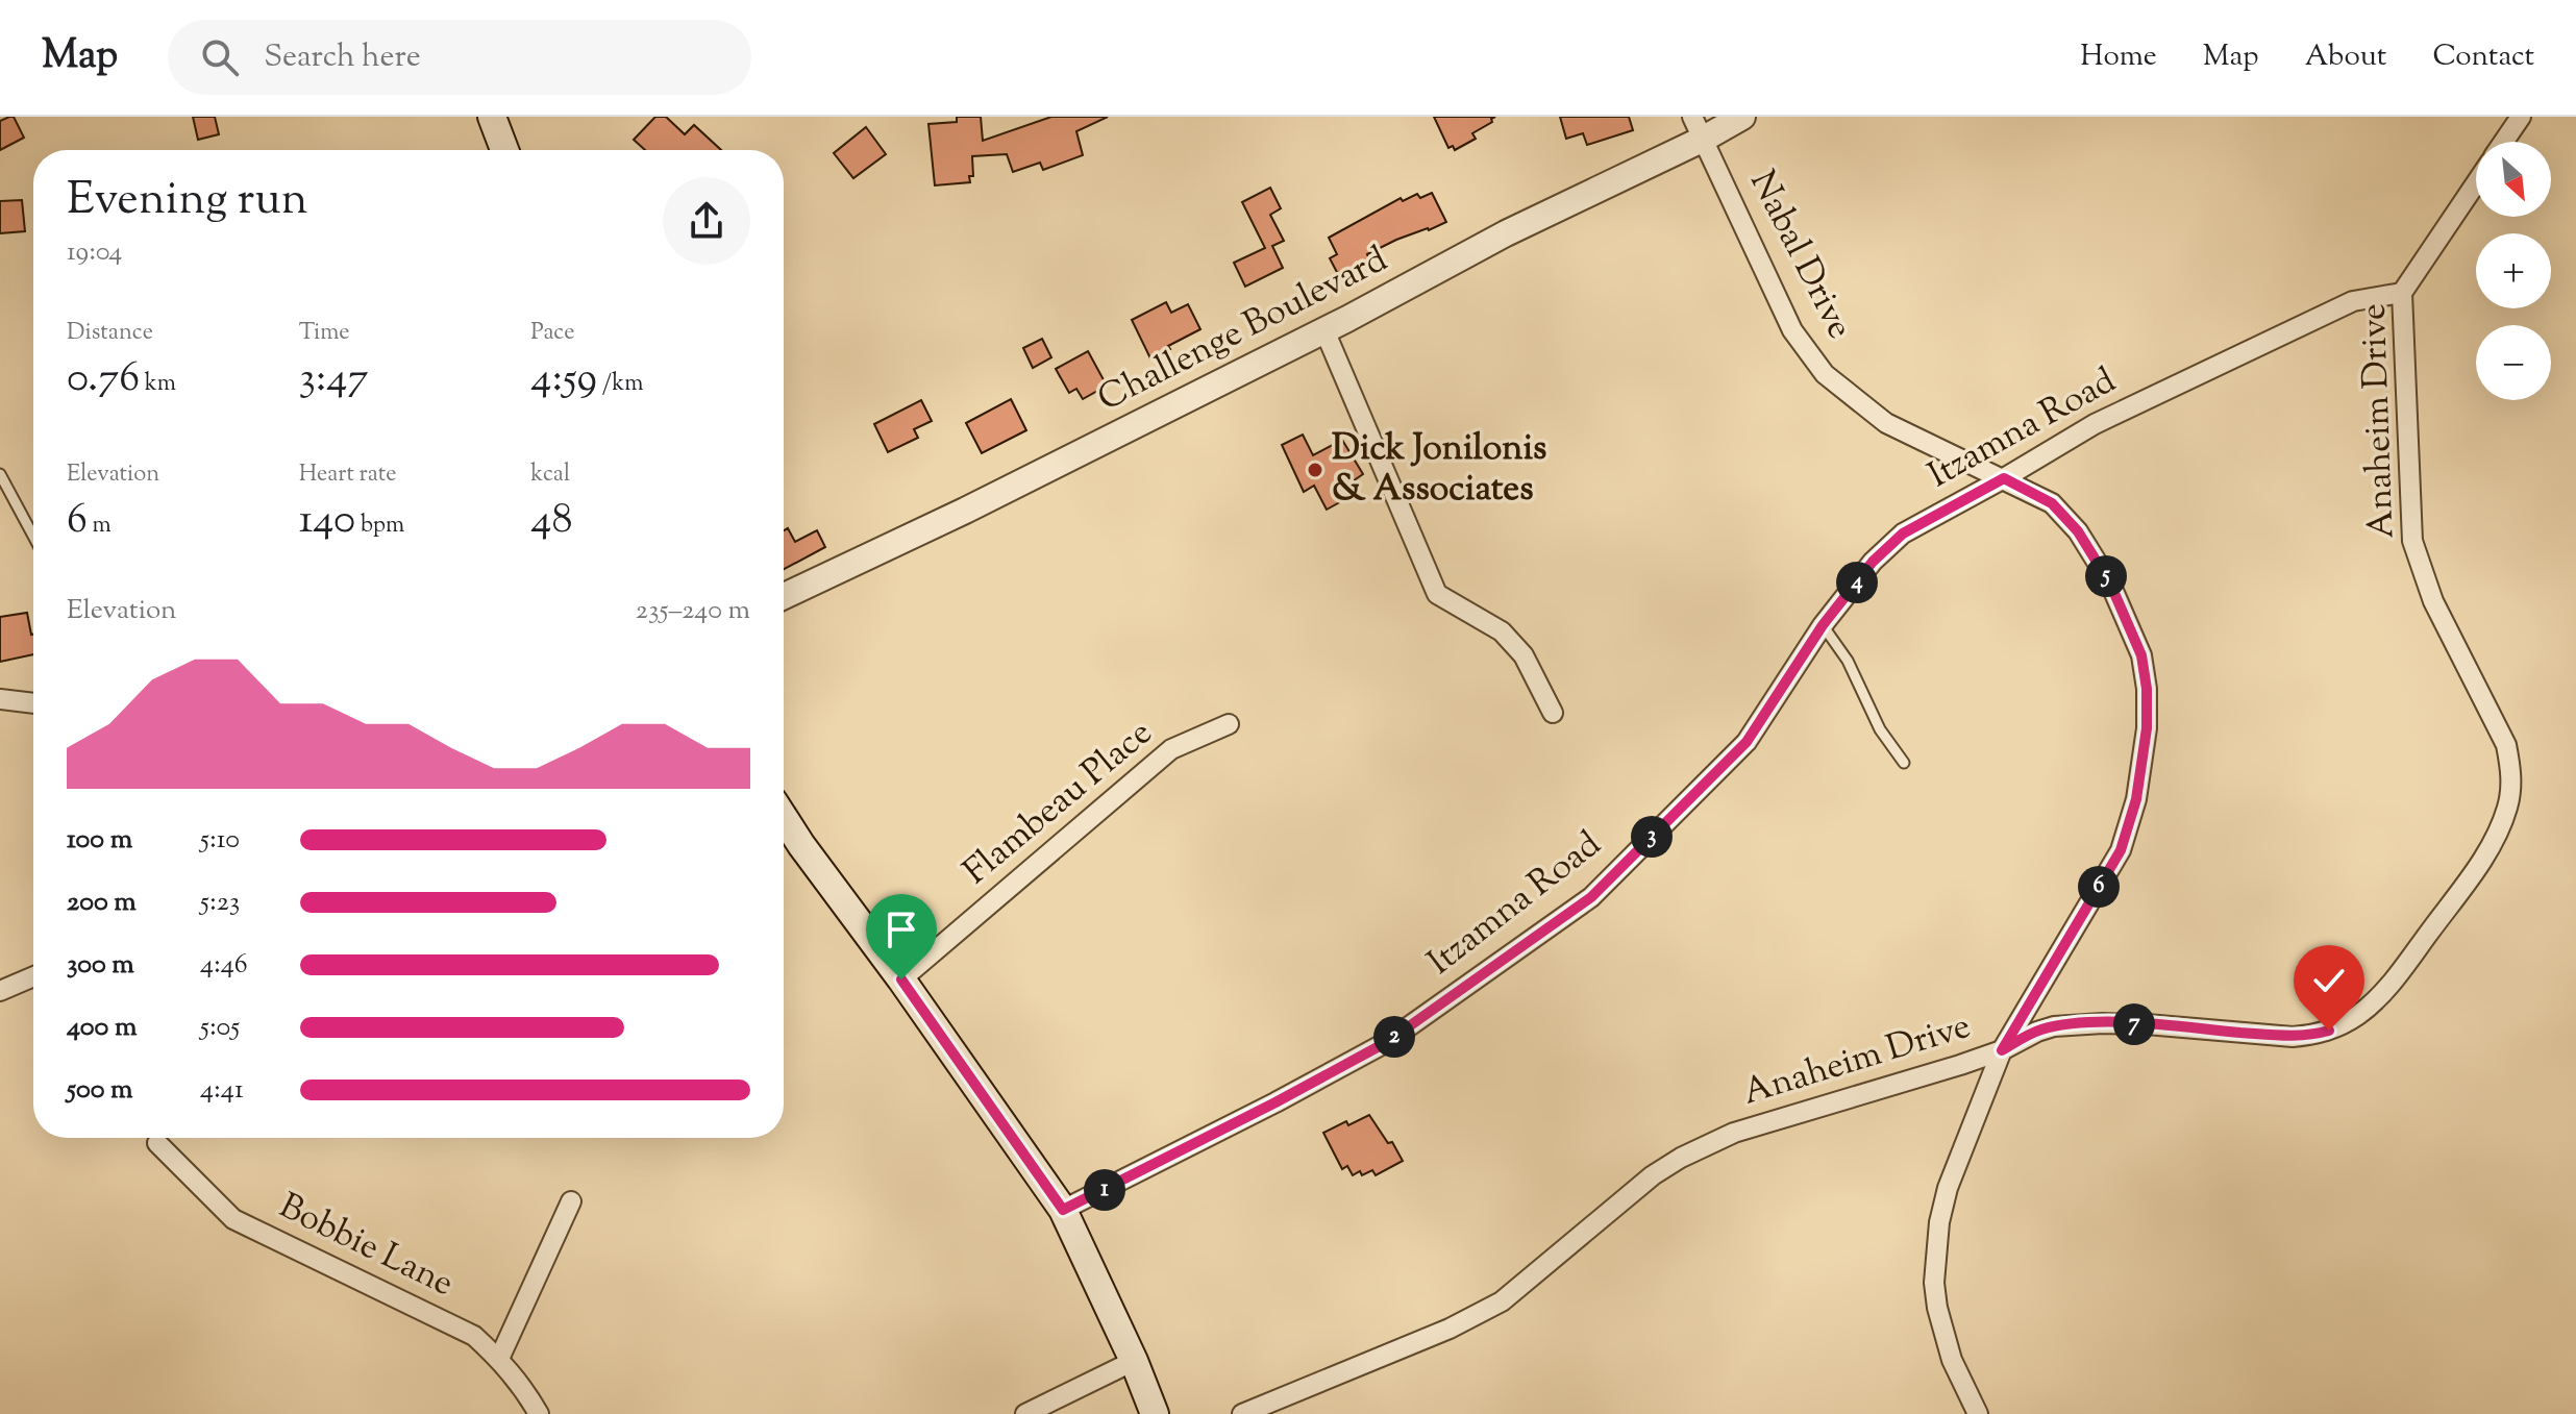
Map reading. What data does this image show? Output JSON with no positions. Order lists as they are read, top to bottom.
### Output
{
  "streets": {
    "street": [
      "Nabal Drive",
      "Challenge Boulevard",
      "Anaheim Drive",
      "Itzamna Road",
      "Flambeau Place",
      "Bobbie Lane"
    ]
  },
  "crossings": [
    ["Nabal Drive", "Challenge Boulevard"],
    ["Nabal Drive", "Anaheim Drive"],
    ["Nabal Drive", "Itzamna Road"],
    ["Anaheim Drive", "Itzamna Road"]
  ],
  "places": ["Dick Jonilonis & Associates"],
  "north": "bottom right",
  "page": {
    "header": "Map",
    "search": "Search here",
    "nav": [
      "Home",
      "Map",
      "About",
      "Contact"
    ],
    "map_buttons": ["+", "−"],
    "heading": ["Evening run", "19:04"],
    "stats": [
      ["Distance", "0.76 km"],
      ["Time", "3:47"],
      ["Pace", "4:59 /km"],
      ["Elevation", "6 m"],
      ["Heart rate", "140 bpm"],
      ["kcal", "48"]
    ],
    "pins": [
      "5",
      "4",
      "3",
      "6",
      "7",
      "2",
      "1"
    ],
    "chart": ["Elevation", "235–240 m"],
    "list": [
      {
        "name": "100 m",
        "note": "5:10"
      },
      {
        "name": "200 m",
        "note": "5:23"
      },
      {
        "name": "300 m",
        "note": "4:46"
      },
      {
        "name": "400 m",
        "note": "5:05"
      },
      {
        "name": "500 m",
        "note": "4:41"
      }
    ]
  }
}
